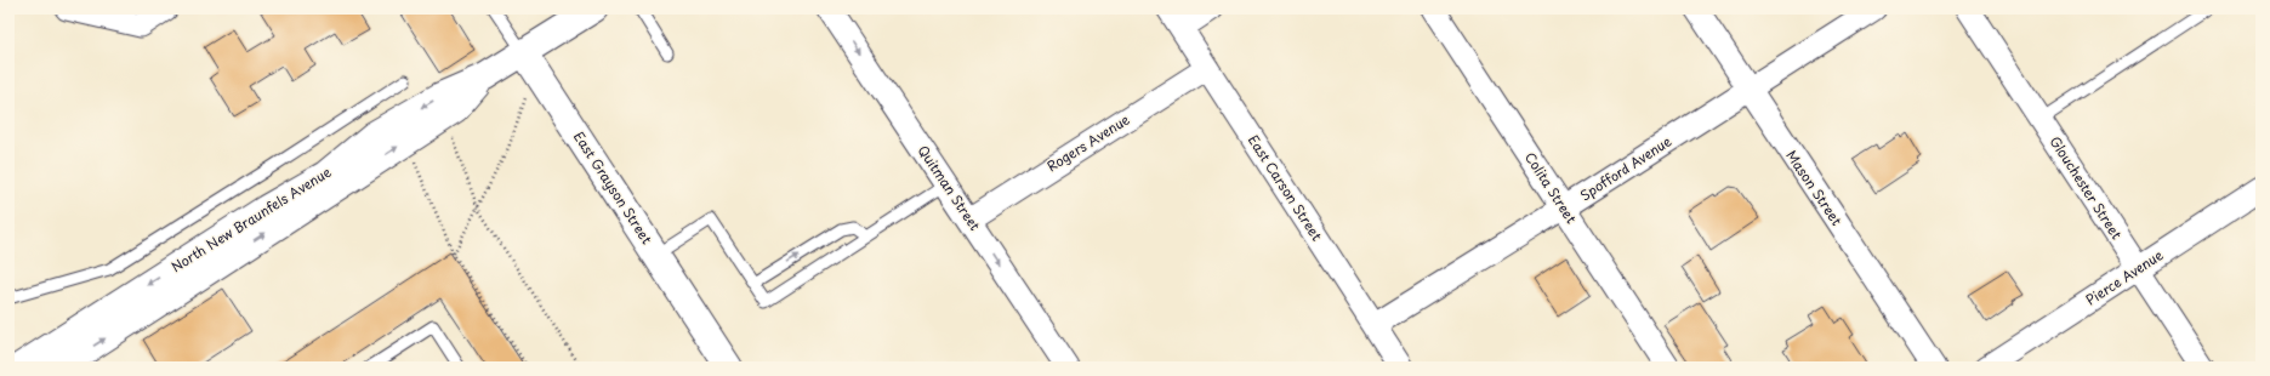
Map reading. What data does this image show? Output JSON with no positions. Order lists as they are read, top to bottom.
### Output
{
  "streets": {
    "street": [
      "Rogers Avenue",
      "Spofford Avenue",
      "East Grayson Street",
      "Quitman Street",
      "East Carson Street",
      "Colita Street",
      "Mason Street",
      "Glouchester Street",
      "North New Braunfels Avenue",
      "Pierce Avenue"
    ]
  },
  "crossings": [
    ["Rogers Avenue", "Quitman Street"],
    ["Rogers Avenue", "East Carson Street"],
    ["Spofford Avenue", "East Carson Street"],
    ["Spofford Avenue", "Colita Street"],
    ["Spofford Avenue", "Mason Street"],
    ["East Grayson Street", "North New Braunfels Avenue"],
    ["Glouchester Street", "Pierce Avenue"]
  ],
  "one_way": ["Quitman Street"]
}
